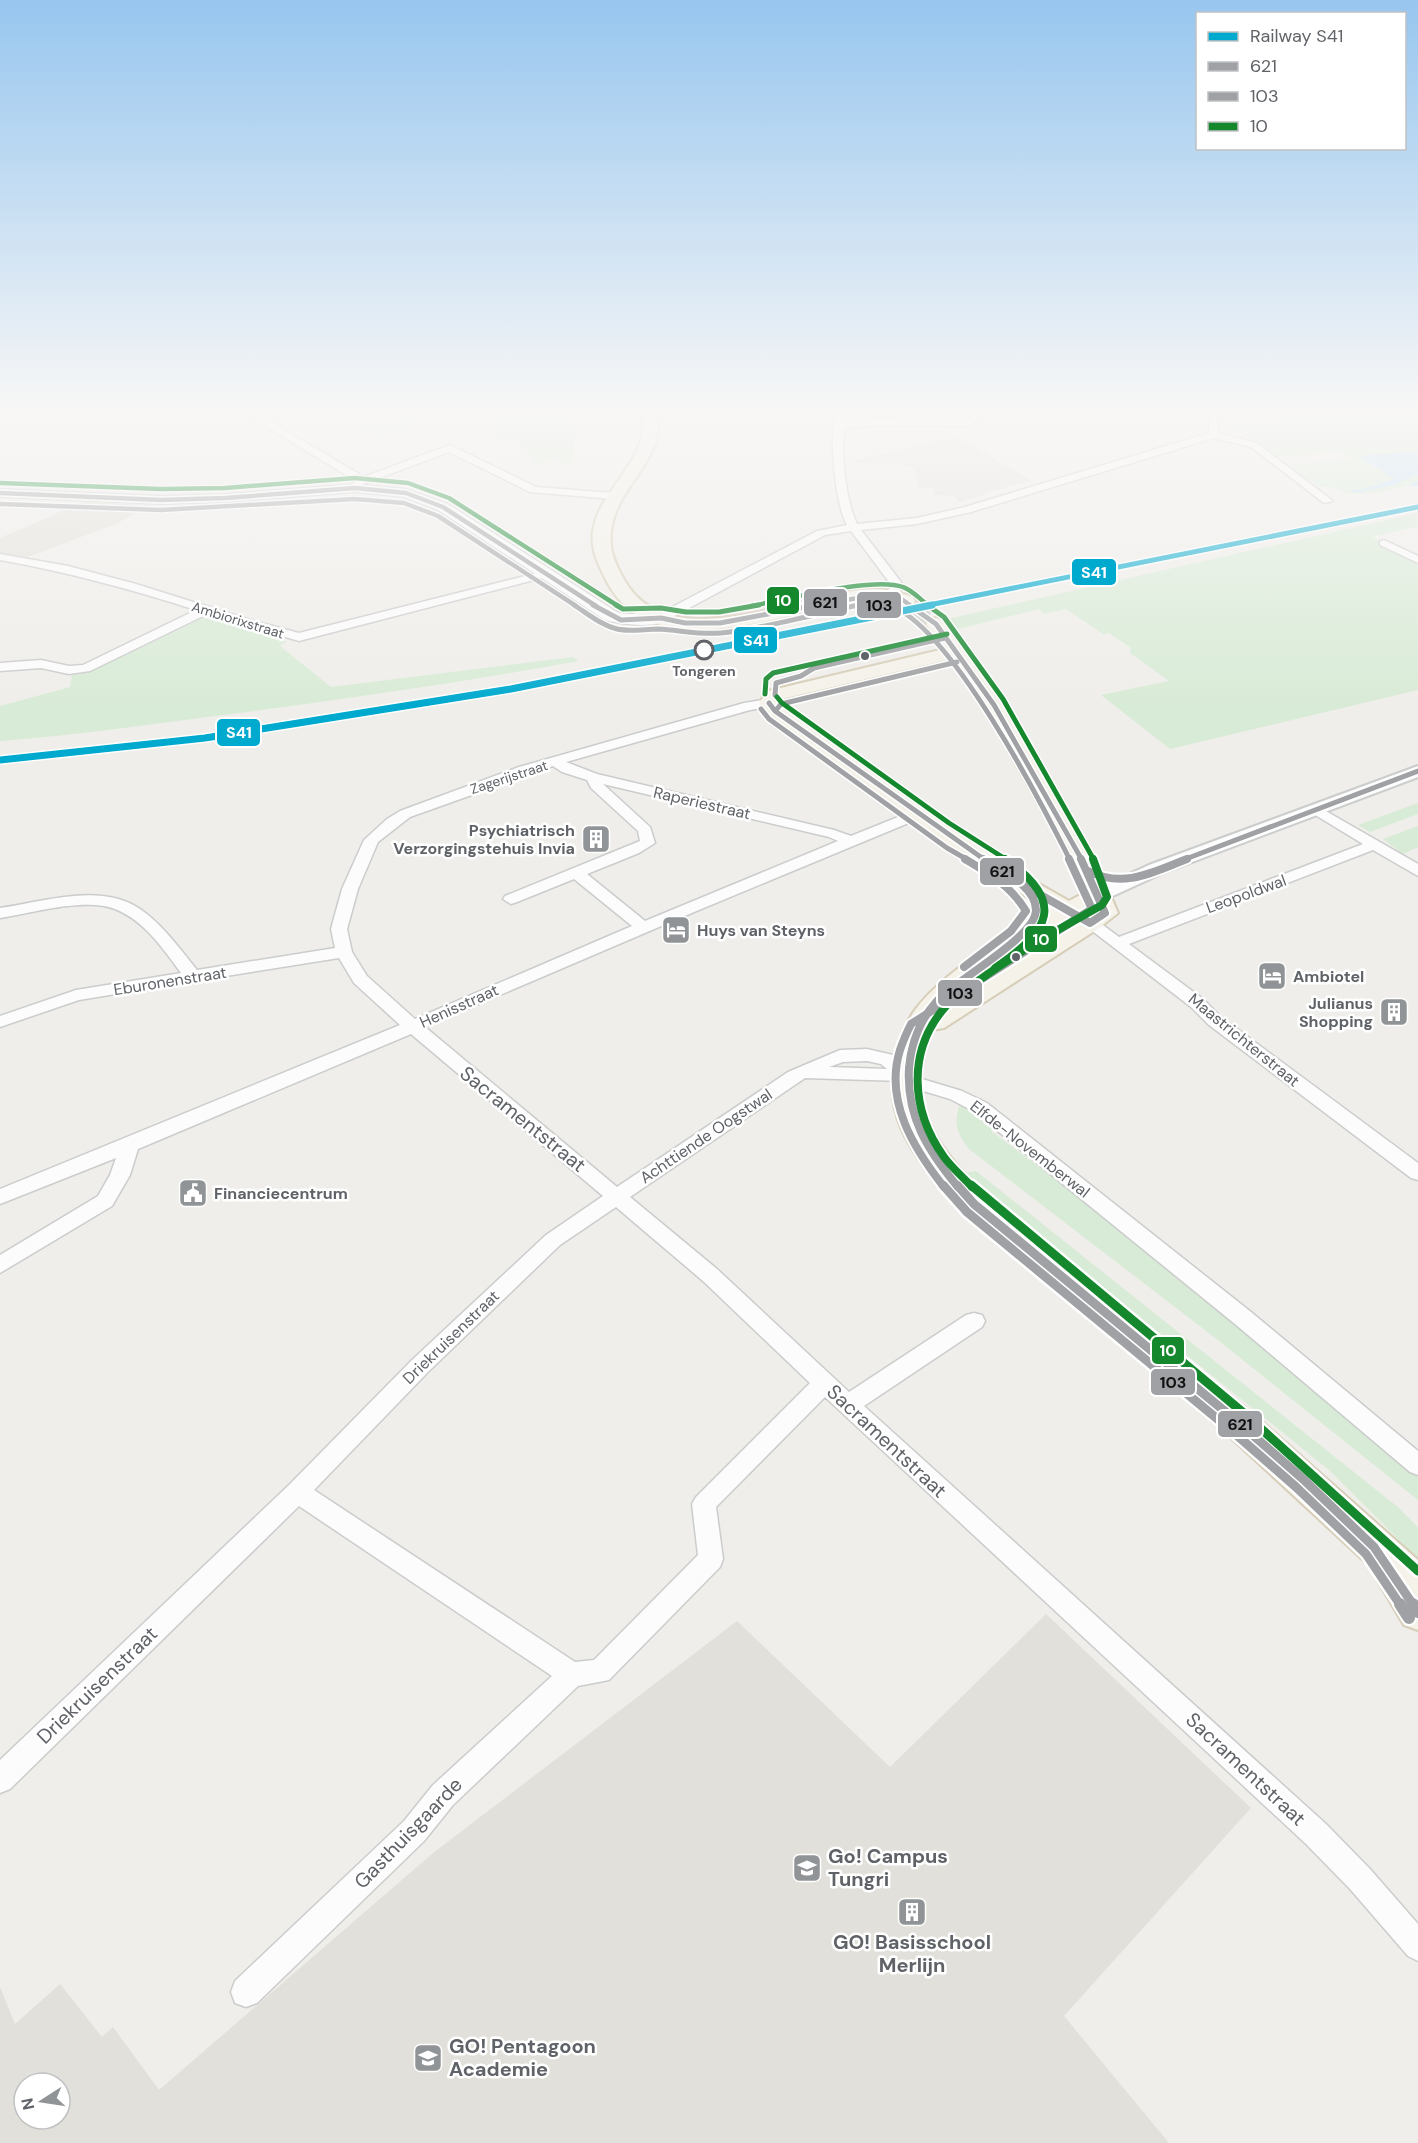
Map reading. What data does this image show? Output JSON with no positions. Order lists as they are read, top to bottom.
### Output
{
  "streets": {
    "street": [
      "Ambiorixstraat",
      "Zagerijstraat",
      "Raperiestraat",
      "Leopoldwal",
      "Eburonenstraat",
      "Henisstraat",
      "Maastrichterstraat",
      "Sacramentstraat",
      "Achttiende Oogstwal",
      "Elfde-Novemberwal",
      "Driekruisenstraat",
      "Gasthuisgaarde"
    ]
  },
  "crossings": [
    ["Zagerijstraat", "Raperiestraat"],
    ["Zagerijstraat", "Eburonenstraat"],
    ["Zagerijstraat", "Sacramentstraat"],
    ["Raperiestraat", "Henisstraat"],
    ["Leopoldwal", "Maastrichterstraat"],
    ["Eburonenstraat", "Sacramentstraat"],
    ["Henisstraat", "Sacramentstraat"],
    ["Sacramentstraat", "Achttiende Oogstwal"],
    ["Sacramentstraat", "Driekruisenstraat"],
    ["Achttiende Oogstwal", "Elfde-Novemberwal"],
    ["Achttiende Oogstwal", "Driekruisenstraat"]
  ],
  "places": {
    "other": ["Tongeren"],
    "building": ["Psychiatrisch Verzorgingstehuis Invia", "Julianus Shopping", "GO! Basisschool Merlijn"],
    "hotel": ["Huys van Steyns", "Ambiotel"],
    "public building": ["Financiecentrum"],
    "school or university": ["Go! Campus Tungri", "GO! Pentagoon Academie"]
  },
  "lines": [
    "rail line S41",
    "transit line 621",
    "transit line 103",
    "transit line 10"
  ],
  "legend": [
    "Railway S41",
    "621",
    "103",
    "10"
  ],
  "north": "left"
}
